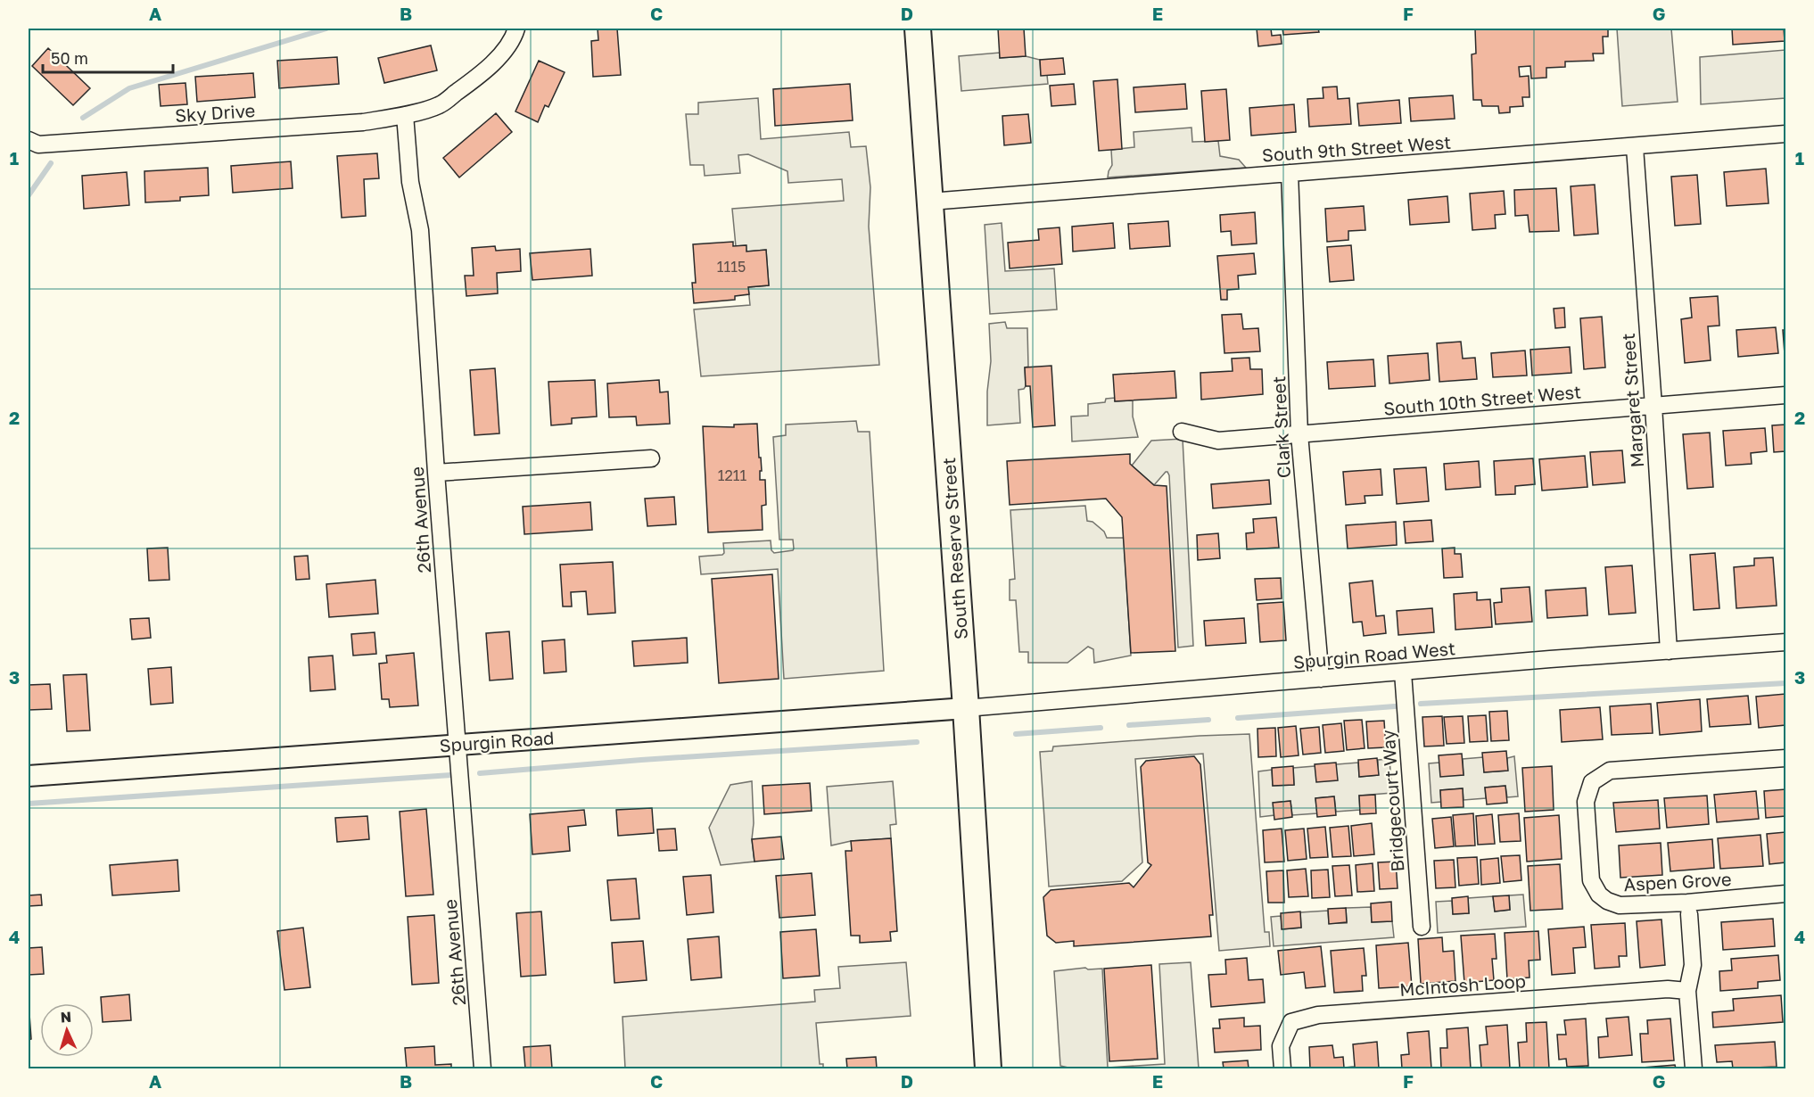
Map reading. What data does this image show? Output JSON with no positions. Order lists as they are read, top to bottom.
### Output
{
  "streets": {
    "highway": ["South Reserve Street"],
    "street": [
      "Sky Drive",
      "South 9th Street West",
      "South 10th Street West",
      "Margaret Street",
      "Clark Street",
      "26th Avenue",
      "Spurgin Road West",
      "Spurgin Road",
      "Bridgecourt Way",
      "Aspen Grove",
      "McIntosh Loop"
    ]
  },
  "crossings": [
    ["Sky Drive", "26th Avenue"],
    ["South 9th Street West", "Margaret Street"],
    ["South 9th Street West", "Clark Street"],
    ["South 9th Street West", "South Reserve Street"],
    ["South 10th Street West", "Margaret Street"],
    ["South 10th Street West", "Clark Street"],
    ["Margaret Street", "Spurgin Road West"],
    ["Clark Street", "Spurgin Road West"],
    ["26th Avenue", "Spurgin Road"],
    ["South Reserve Street", "Spurgin Road West"],
    ["South Reserve Street", "Spurgin Road"],
    ["Spurgin Road West", "Spurgin Road"],
    ["Spurgin Road West", "Bridgecourt Way"]
  ],
  "house_numbers": ["1115", "1211"],
  "scale_bar": "50 m",
  "north": "top",
  "grid": {
    "columns": [
      "A",
      "B",
      "C",
      "D",
      "E",
      "F",
      "G"
    ],
    "rows": [
      "1",
      "2",
      "3",
      "4"
    ]
  }
}
